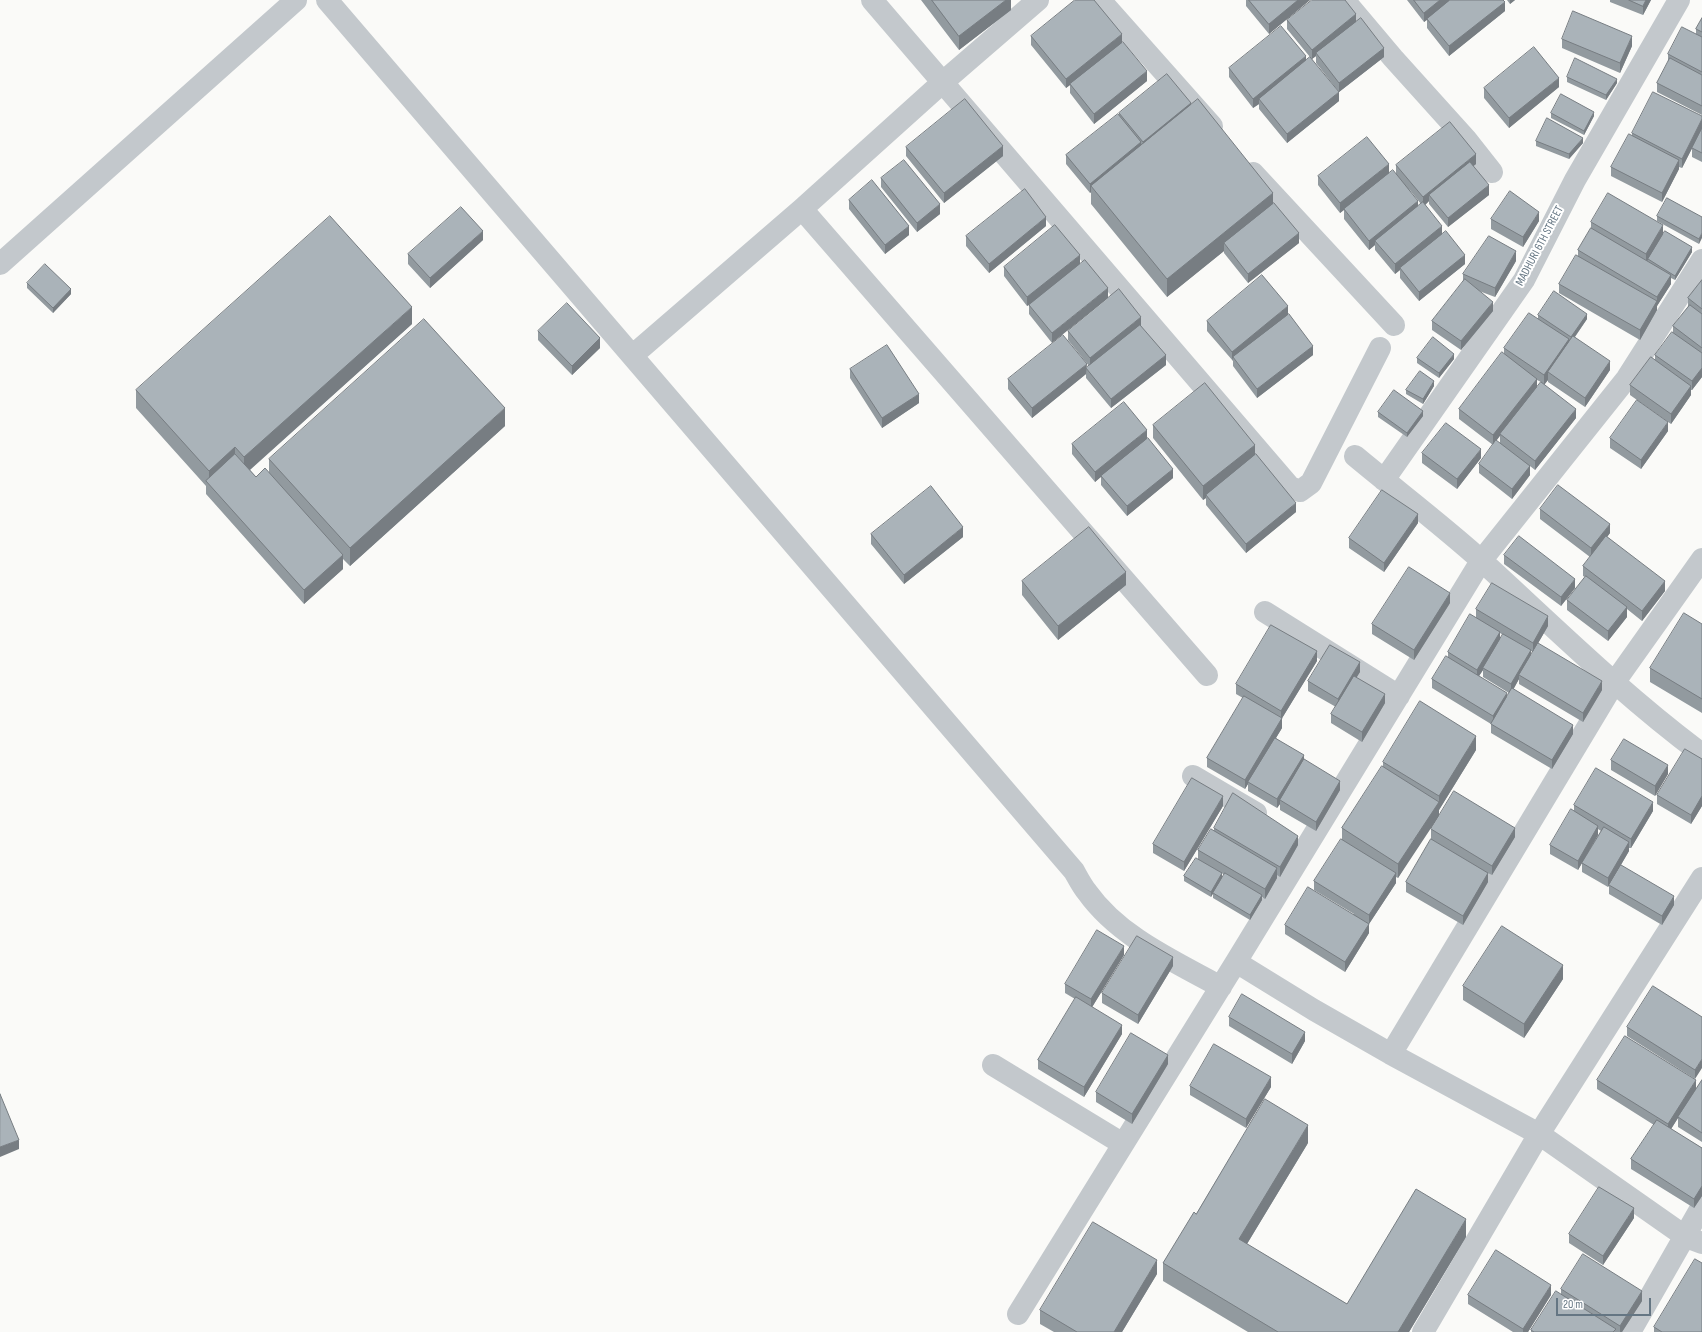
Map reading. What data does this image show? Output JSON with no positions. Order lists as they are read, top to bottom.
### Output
{
  "streets": {
    "street": ["MADHURI 6TH STREET"]
  },
  "scale_bar": "20 m"
}
